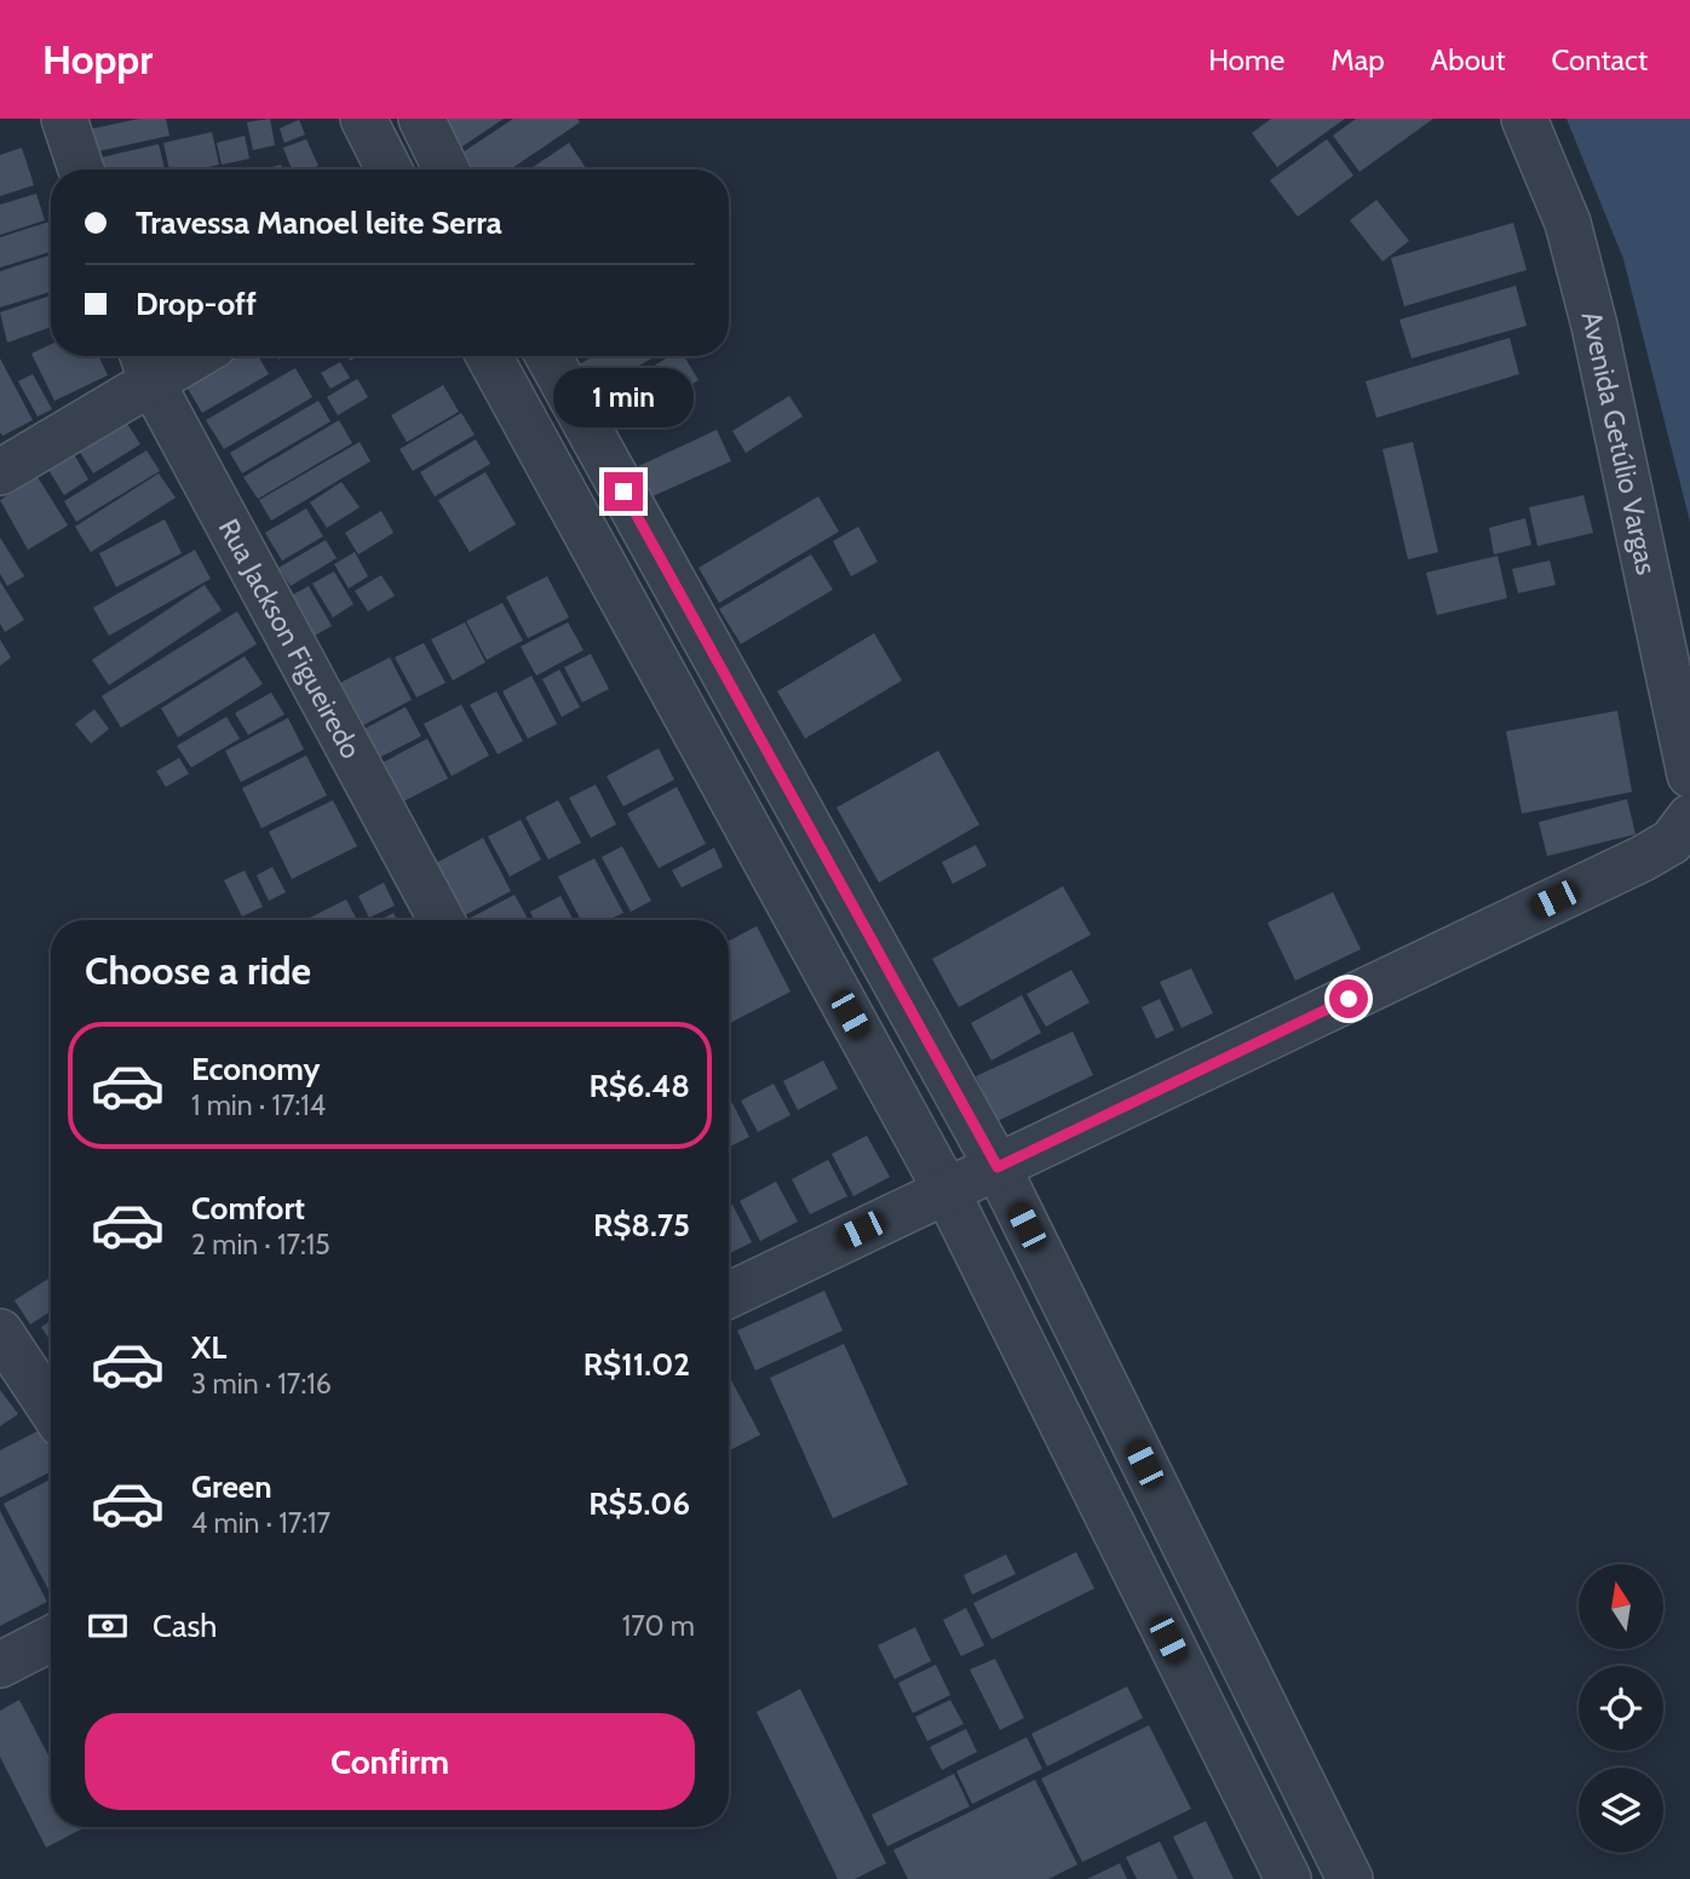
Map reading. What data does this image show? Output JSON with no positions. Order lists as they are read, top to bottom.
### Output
{
  "streets": {
    "street": ["Avenida Getúlio Vargas", "Rua Jackson Figueiredo"]
  },
  "north": "top",
  "page": {
    "header": "Hoppr",
    "nav": [
      "Home",
      "Map",
      "About",
      "Contact"
    ],
    "banner": ["Travessa Manoel leite Serra", "Drop-off"],
    "bubble": "1 min",
    "heading": "Choose a ride",
    "list": [
      {
        "name": "Economy",
        "note": "1 min · 17:14",
        "value": "R$6.48"
      },
      {
        "name": "Comfort",
        "note": "2 min · 17:15",
        "value": "R$8.75"
      },
      {
        "name": "XL",
        "note": "3 min · 17:16",
        "value": "R$11.02"
      },
      {
        "name": "Green",
        "note": "4 min · 17:17",
        "value": "R$5.06"
      }
    ],
    "pay": ["Cash", "170 m"],
    "buttons": "Confirm"
  }
}
